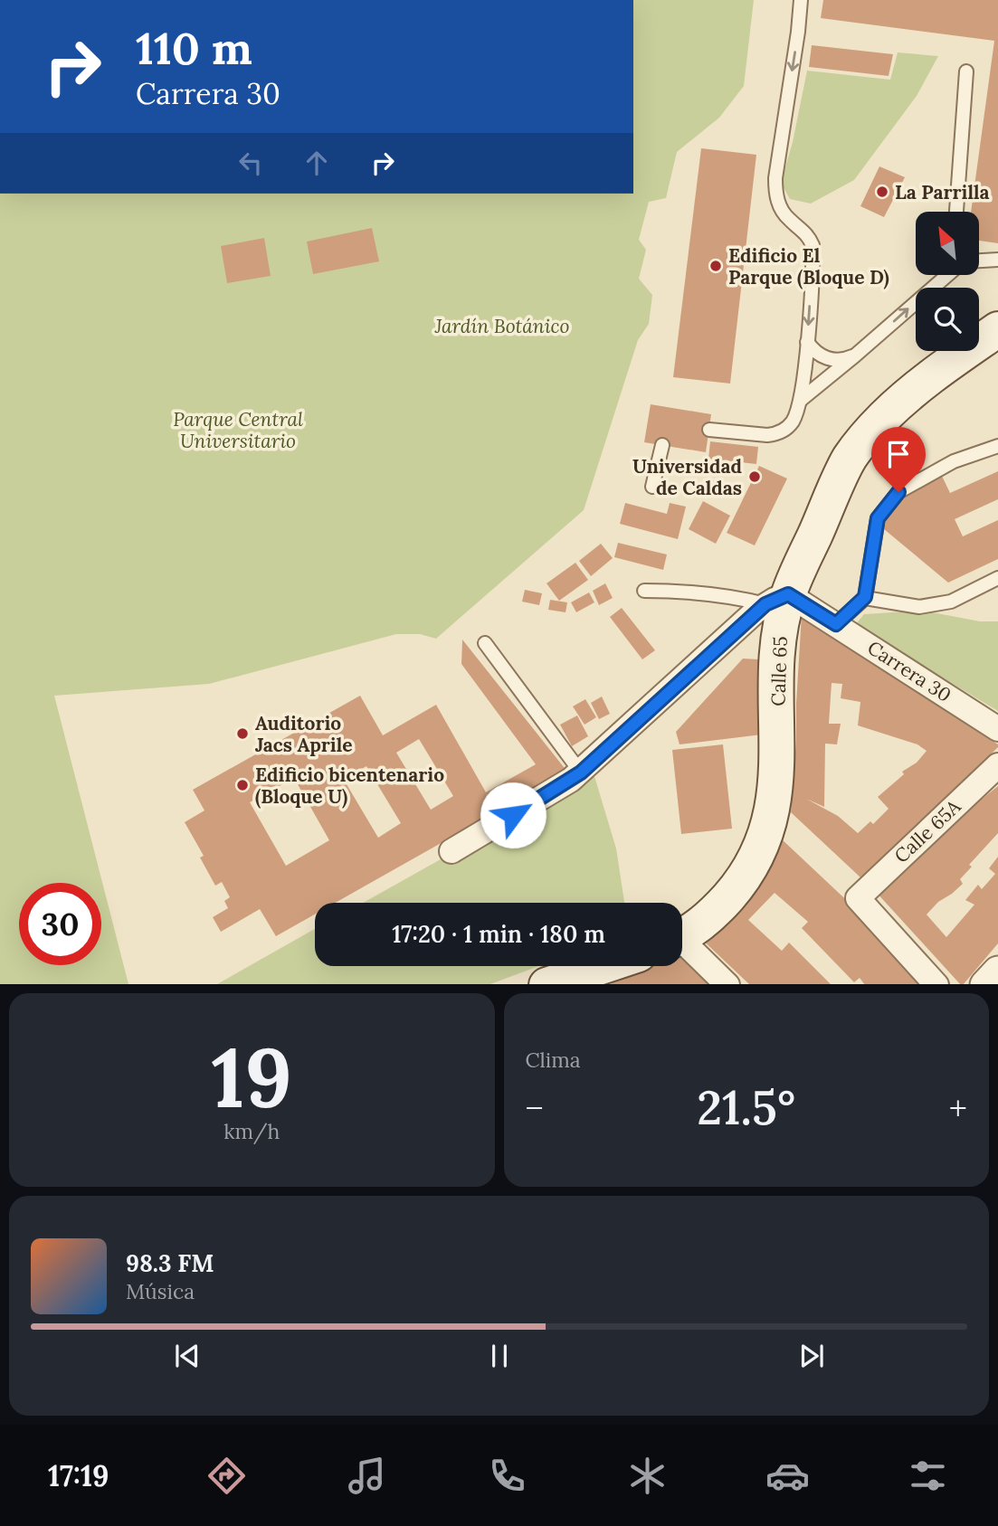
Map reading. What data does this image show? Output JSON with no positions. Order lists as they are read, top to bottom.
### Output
{
  "streets": {
    "main road": ["Calle 65"],
    "street": ["Carrera 30", "Calle 65A"]
  },
  "crossings": [
    ["Calle 65", "Carrera 30"]
  ],
  "parks": ["Jardín Botánico", "Parque Central Universitario"],
  "places": [
    "La Parrilla",
    "Edificio El Parque (Bloque D)",
    "Universidad de Caldas",
    "Auditorio Jacs Aprile",
    "Edificio bicentenario (Bloque U)"
  ],
  "north": "top left",
  "page": {
    "turn": ["110 m", "Carrera 30"],
    "limit": "30",
    "trip": "17:20 · 1 min · 180 m",
    "tile": [
      ["19", "km/h"],
      "Clima"
    ],
    "heat": ["−", "21.5°", "+"],
    "song": ["98.3 FM", "Música"],
    "tabs": "17:19"
  }
}
